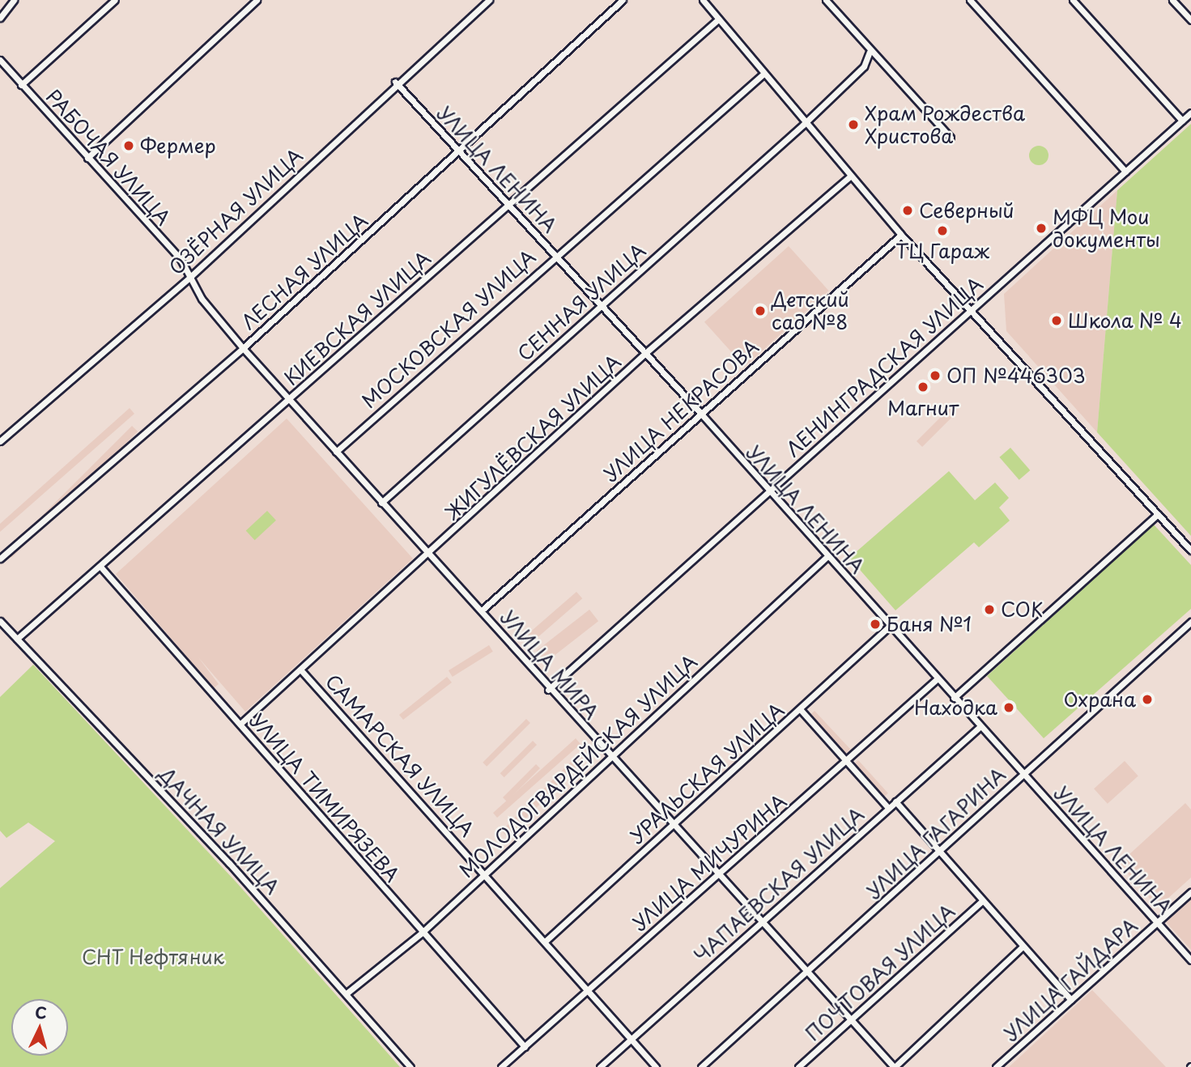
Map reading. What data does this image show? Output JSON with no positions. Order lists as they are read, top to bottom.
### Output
{
  "streets": {
    "street": [
      "РАБОЧАЯ УЛИЦА",
      "УЛИЦА ЛЕНИНА",
      "ОЗЁРНАЯ УЛИЦА",
      "ЛЕСНАЯ УЛИЦА",
      "СЕННАЯ УЛИЦА",
      "КИЕВСКАЯ УЛИЦА",
      "МОСКОВСКАЯ УЛИЦА",
      "ЛЕНИНГРАДСКАЯ УЛИЦА",
      "УЛИЦА НЕКРАСОВА",
      "ЖИГУЛЁВСКАЯ УЛИЦА",
      "УЛИЦА МИРА",
      "САМАРСКАЯ УЛИЦА",
      "МОЛОДОГВАРДЕЙСКАЯ УЛИЦА",
      "УРАЛЬСКАЯ УЛИЦА",
      "УЛИЦА ТИМИРЯЗЕВА",
      "ДАЧНАЯ УЛИЦА",
      "УЛИЦА ГАГАРИНА",
      "УЛИЦА МИЧУРИНА",
      "ЧАПАЕВСКАЯ УЛИЦА",
      "ПОЧТОВАЯ УЛИЦА",
      "УЛИЦА ГАЙДАРА"
    ]
  },
  "crossings": [
    ["РАБОЧАЯ УЛИЦА", "ОЗЁРНАЯ УЛИЦА"],
    ["РАБОЧАЯ УЛИЦА", "УЛИЦА МИРА"],
    ["УЛИЦА ЛЕНИНА", "ОЗЁРНАЯ УЛИЦА"],
    ["УЛИЦА ЛЕНИНА", "ЛЕСНАЯ УЛИЦА"],
    ["УЛИЦА ЛЕНИНА", "СЕННАЯ УЛИЦА"],
    ["УЛИЦА ЛЕНИНА", "КИЕВСКАЯ УЛИЦА"],
    ["УЛИЦА ЛЕНИНА", "МОСКОВСКАЯ УЛИЦА"],
    ["УЛИЦА ЛЕНИНА", "ЛЕНИНГРАДСКАЯ УЛИЦА"],
    ["УЛИЦА ЛЕНИНА", "УЛИЦА НЕКРАСОВА"],
    ["УЛИЦА ЛЕНИНА", "ЖИГУЛЁВСКАЯ УЛИЦА"],
    ["УЛИЦА ЛЕНИНА", "МОЛОДОГВАРДЕЙСКАЯ УЛИЦА"],
    ["УЛИЦА ЛЕНИНА", "УРАЛЬСКАЯ УЛИЦА"],
    ["УЛИЦА ЛЕНИНА", "УЛИЦА ГАГАРИНА"],
    ["УЛИЦА ЛЕНИНА", "УЛИЦА МИЧУРИНА"],
    ["УЛИЦА ЛЕНИНА", "ЧАПАЕВСКАЯ УЛИЦА"],
    ["УЛИЦА ЛЕНИНА", "УЛИЦА ГАЙДАРА"],
    ["ОЗЁРНАЯ УЛИЦА", "УЛИЦА МИРА"],
    ["ЛЕСНАЯ УЛИЦА", "УЛИЦА МИРА"],
    ["СЕННАЯ УЛИЦА", "УЛИЦА МИРА"],
    ["КИЕВСКАЯ УЛИЦА", "УЛИЦА МИРА"],
    ["КИЕВСКАЯ УЛИЦА", "УЛИЦА ТИМИРЯЗЕВА"],
    ["КИЕВСКАЯ УЛИЦА", "ДАЧНАЯ УЛИЦА"],
    ["МОСКОВСКАЯ УЛИЦА", "УЛИЦА МИРА"],
    ["ЛЕНИНГРАДСКАЯ УЛИЦА", "УЛИЦА МИРА"],
    ["УЛИЦА НЕКРАСОВА", "УЛИЦА МИРА"],
    ["ЖИГУЛЁВСКАЯ УЛИЦА", "УЛИЦА МИРА"],
    ["ЖИГУЛЁВСКАЯ УЛИЦА", "САМАРСКАЯ УЛИЦА"],
    ["ЖИГУЛЁВСКАЯ УЛИЦА", "УЛИЦА ТИМИРЯЗЕВА"],
    ["УЛИЦА МИРА", "МОЛОДОГВАРДЕЙСКАЯ УЛИЦА"],
    ["УЛИЦА МИРА", "УРАЛЬСКАЯ УЛИЦА"],
    ["УЛИЦА МИРА", "УЛИЦА ГАГАРИНА"],
    ["УЛИЦА МИРА", "УЛИЦА МИЧУРИНА"],
    ["УЛИЦА МИРА", "ЧАПАЕВСКАЯ УЛИЦА"],
    ["УЛИЦА МИРА", "ПОЧТОВАЯ УЛИЦА"],
    ["САМАРСКАЯ УЛИЦА", "МОЛОДОГВАРДЕЙСКАЯ УЛИЦА"],
    ["САМАРСКАЯ УЛИЦА", "УРАЛЬСКАЯ УЛИЦА"],
    ["САМАРСКАЯ УЛИЦА", "УЛИЦА МИЧУРИНА"],
    ["САМАРСКАЯ УЛИЦА", "ЧАПАЕВСКАЯ УЛИЦА"],
    ["МОЛОДОГВАРДЕЙСКАЯ УЛИЦА", "УЛИЦА ТИМИРЯЗЕВА"],
    ["МОЛОДОГВАРДЕЙСКАЯ УЛИЦА", "ДАЧНАЯ УЛИЦА"],
    ["УЛИЦА ТИМИРЯЗЕВА", "УЛИЦА МИЧУРИНА"]
  ],
  "parks": ["СНТ Нефтяник"],
  "places": [
    "Храм Рождества Христова",
    "Фермер",
    "Северный",
    "МФЦ Мои документы",
    "ТЦ Гараж",
    "Детский сад №8",
    "Школа № 4",
    "ОП №446303",
    "Магнит",
    "СОК",
    "Баня №1",
    "Охрана",
    "Находка"
  ],
  "north": "top"
}
